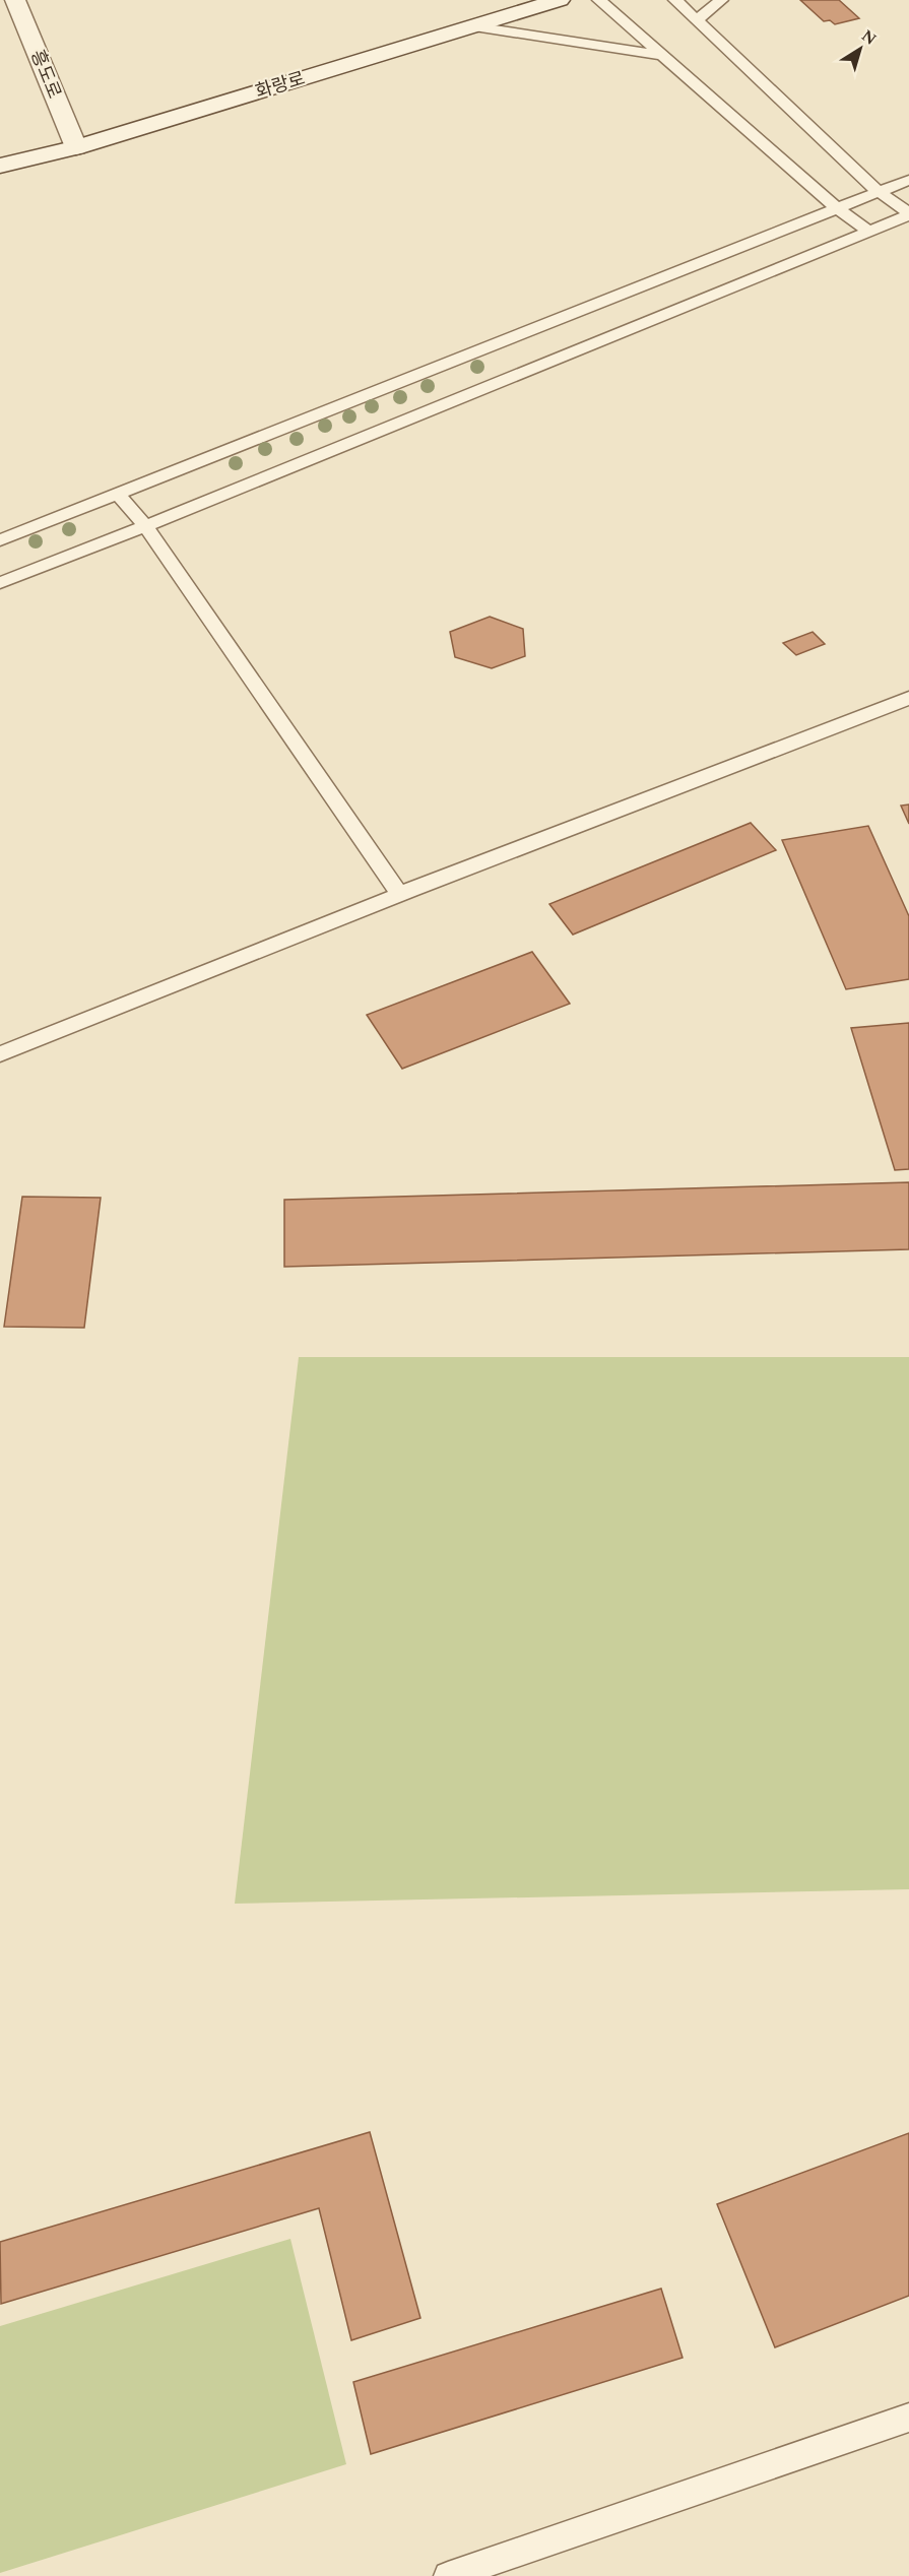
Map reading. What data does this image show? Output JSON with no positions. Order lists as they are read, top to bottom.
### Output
{
  "streets": {
    "main road": ["흥도로", "화랑로"]
  },
  "crossings": [
    ["흥도로", "화랑로"]
  ],
  "north": "top right"
}
